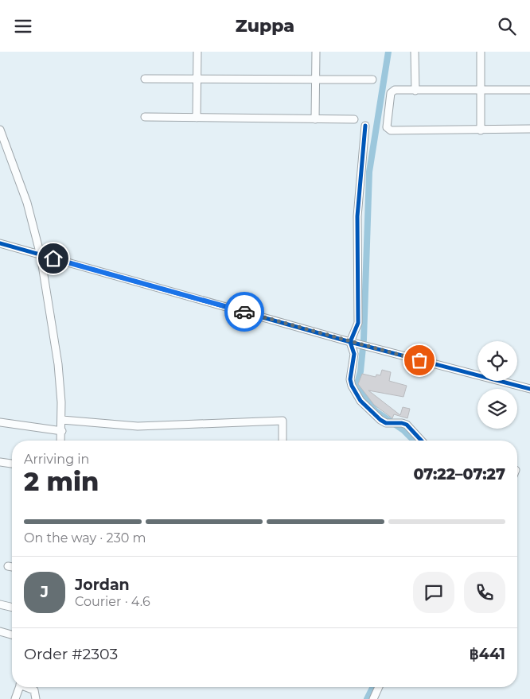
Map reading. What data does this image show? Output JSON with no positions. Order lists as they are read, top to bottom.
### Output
{
  "page": {
    "header": "Zuppa",
    "heading": ["2 min", "Arriving in", "07:22–07:27"],
    "panel": [
      "Jordan",
      "Courier · 4.6",
      "Order #2303",
      "฿441"
    ],
    "bar": "On the way · 230 m",
    "round": "J"
  }
}
